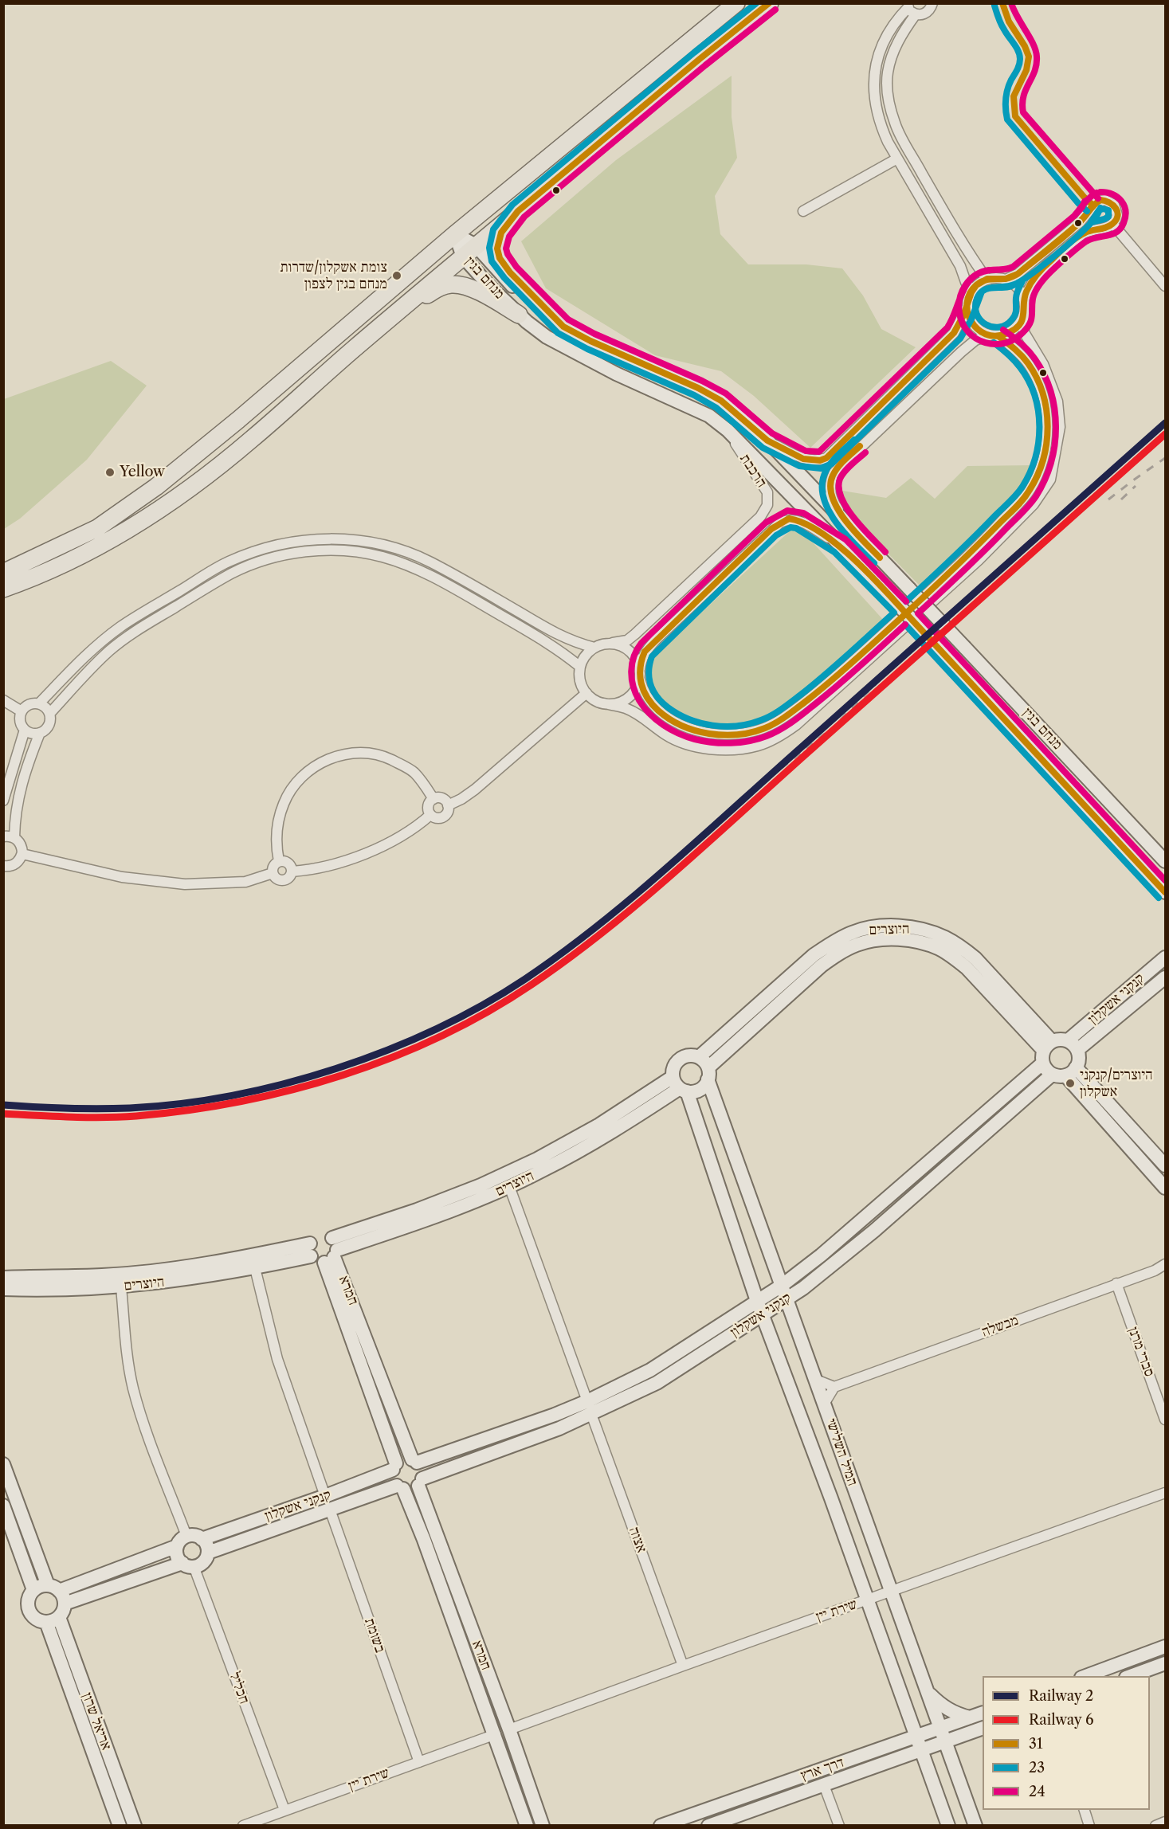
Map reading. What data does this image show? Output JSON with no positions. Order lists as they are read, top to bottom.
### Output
{
  "streets": {
    "street": [
      "מנחם בגין",
      "הרכבת",
      "היוצרים",
      "קנקני אשקלון",
      "חמרא",
      "מבשלה",
      "סברי מרנן",
      "המיל השלישי",
      "אצוה",
      "שירת יין",
      "בשומת",
      "חכליל",
      "אריאל שרון",
      "דרך ארץ"
    ]
  },
  "crossings": [
    ["מנחם בגין", "הרכבת"],
    ["היוצרים", "קנקני אשקלון"],
    ["היוצרים", "חמרא"],
    ["היוצרים", "המיל השלישי"],
    ["היוצרים", "אצוה"],
    ["קנקני אשקלון", "חמרא"],
    ["קנקני אשקלון", "המיל השלישי"],
    ["קנקני אשקלון", "אצוה"],
    ["קנקני אשקלון", "בשומת"],
    ["קנקני אשקלון", "חכליל"],
    ["חמרא", "שירת יין"],
    ["מבשלה", "סברי מרנן"],
    ["המיל השלישי", "שירת יין"],
    ["המיל השלישי", "דרך ארץ"],
    ["אצוה", "שירת יין"],
    ["שירת יין", "בשומת"],
    ["שירת יין", "חכליל"]
  ],
  "places": ["צומת אשקלון/שדרות מנחם בגין לצפון", "Yellow", "היוצרים/קנקני אשקלון"],
  "lines": [
    "transit line 31",
    "transit line 23",
    "transit line 24",
    "rail line 2",
    "rail line 6"
  ],
  "legend": [
    "Railway 2",
    "Railway 6",
    "31",
    "23",
    "24"
  ]
}
